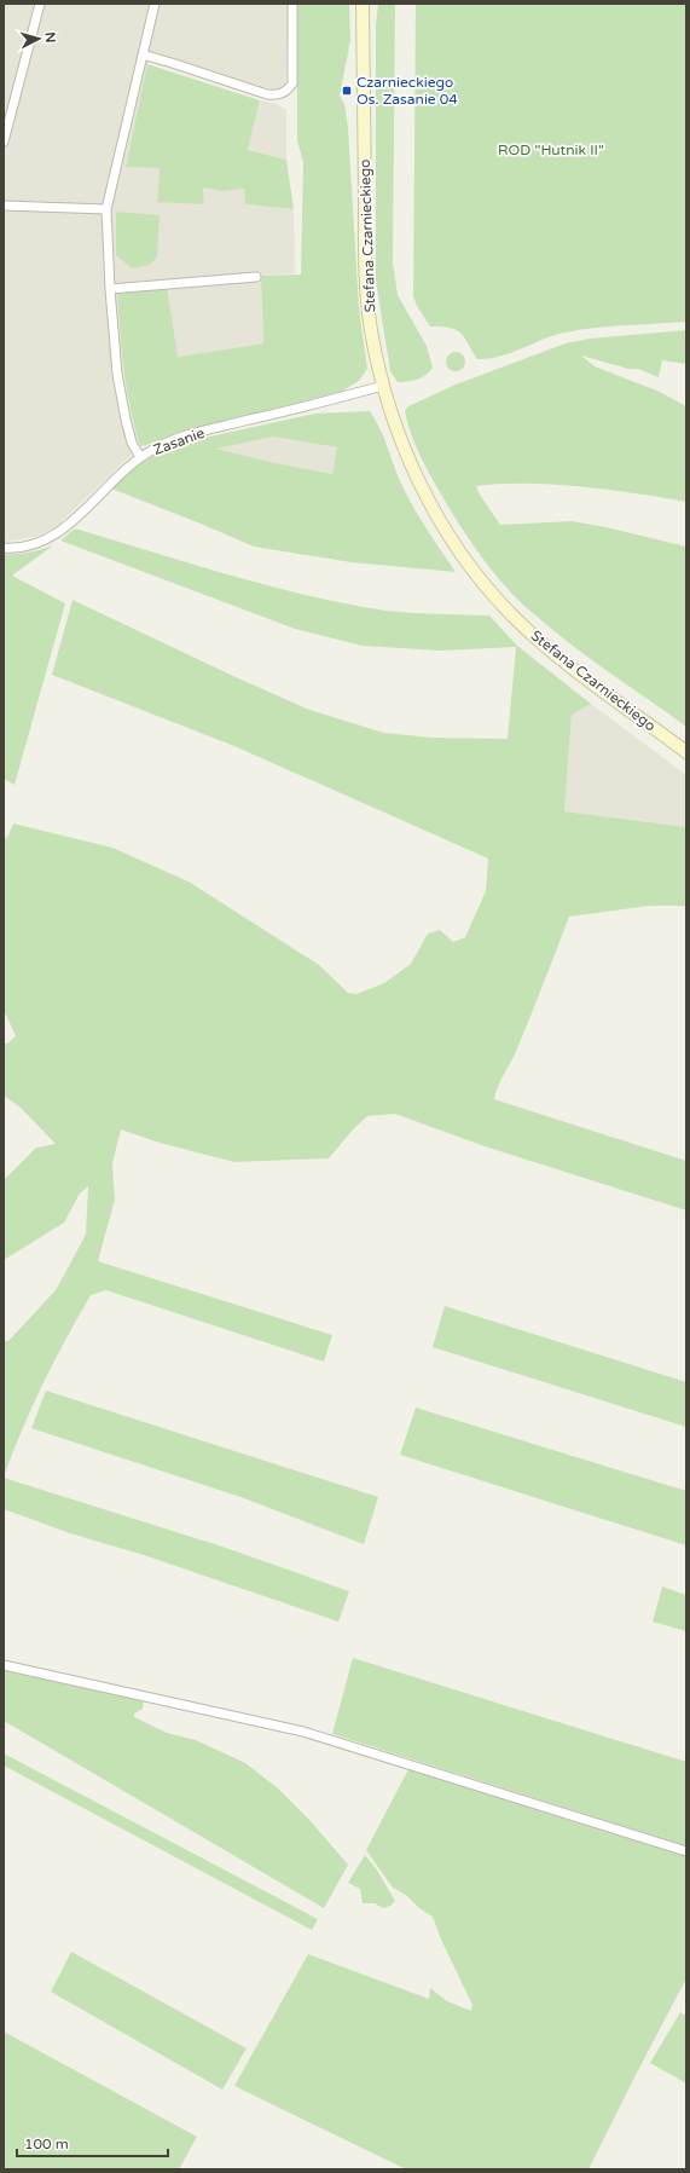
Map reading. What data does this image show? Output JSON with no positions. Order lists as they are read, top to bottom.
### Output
{
  "streets": {
    "street": ["Stefana Czarnieckiego", "Zasanie"]
  },
  "crossings": [
    ["Stefana Czarnieckiego", "Zasanie"]
  ],
  "parks": ["ROD \"Hutnik II\""],
  "places": {
    "transit": ["Czarnieckiego Os. Zasanie 04"]
  },
  "scale_bar": "100 m",
  "north": "right"
}
